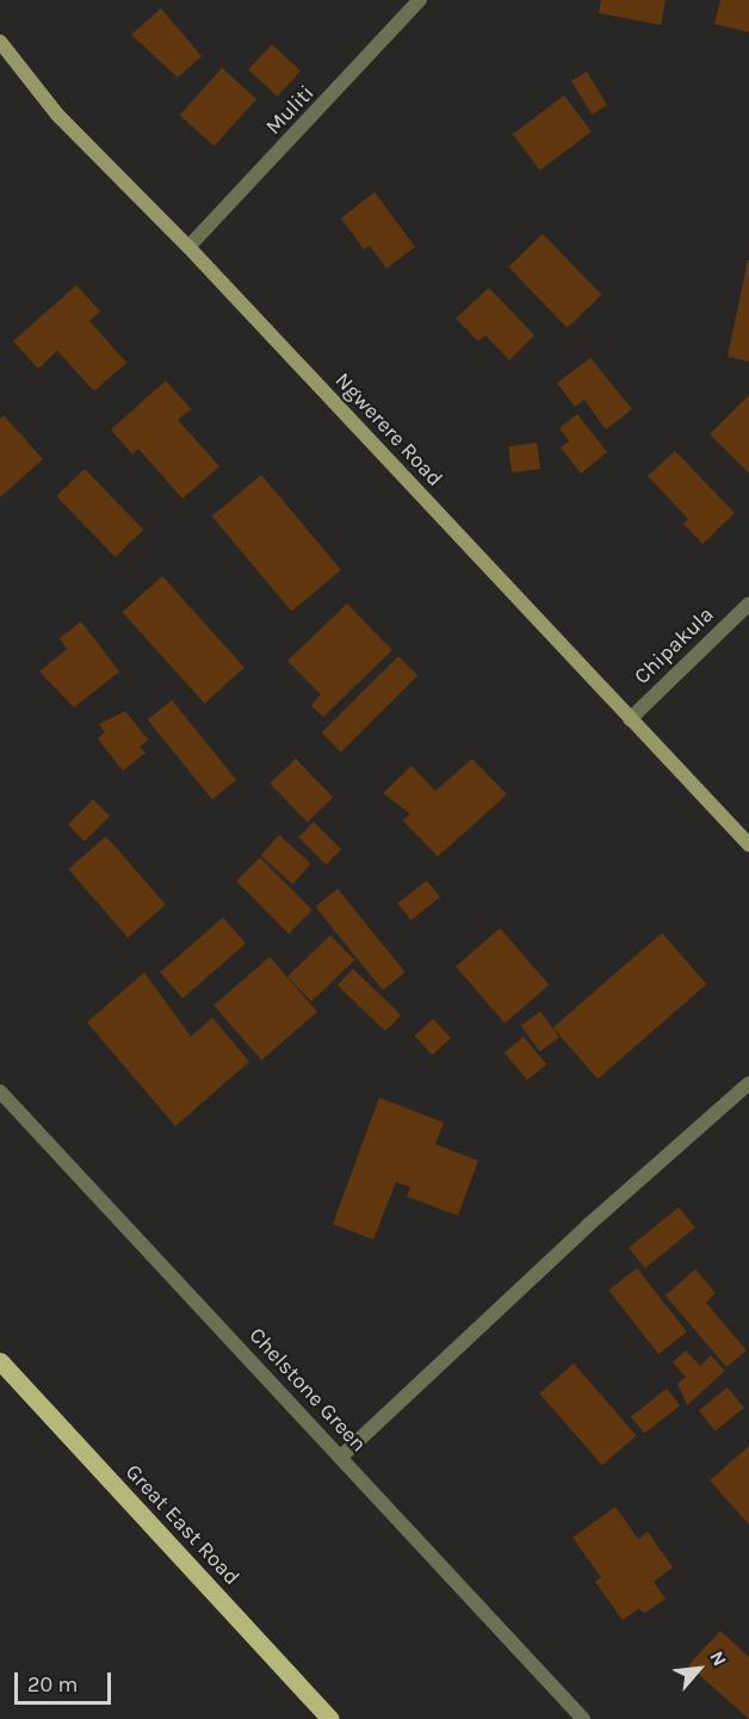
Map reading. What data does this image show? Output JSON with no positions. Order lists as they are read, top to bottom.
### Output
{
  "streets": {
    "main road": ["Great East Road"],
    "street": [
      "Muliti",
      "Ngwerere Road",
      "Chipakula",
      "Chelstone Green"
    ]
  },
  "crossings": [
    ["Muliti", "Ngwerere Road"],
    ["Ngwerere Road", "Chipakula"]
  ],
  "scale_bar": "20 m",
  "north": "top right"
}
